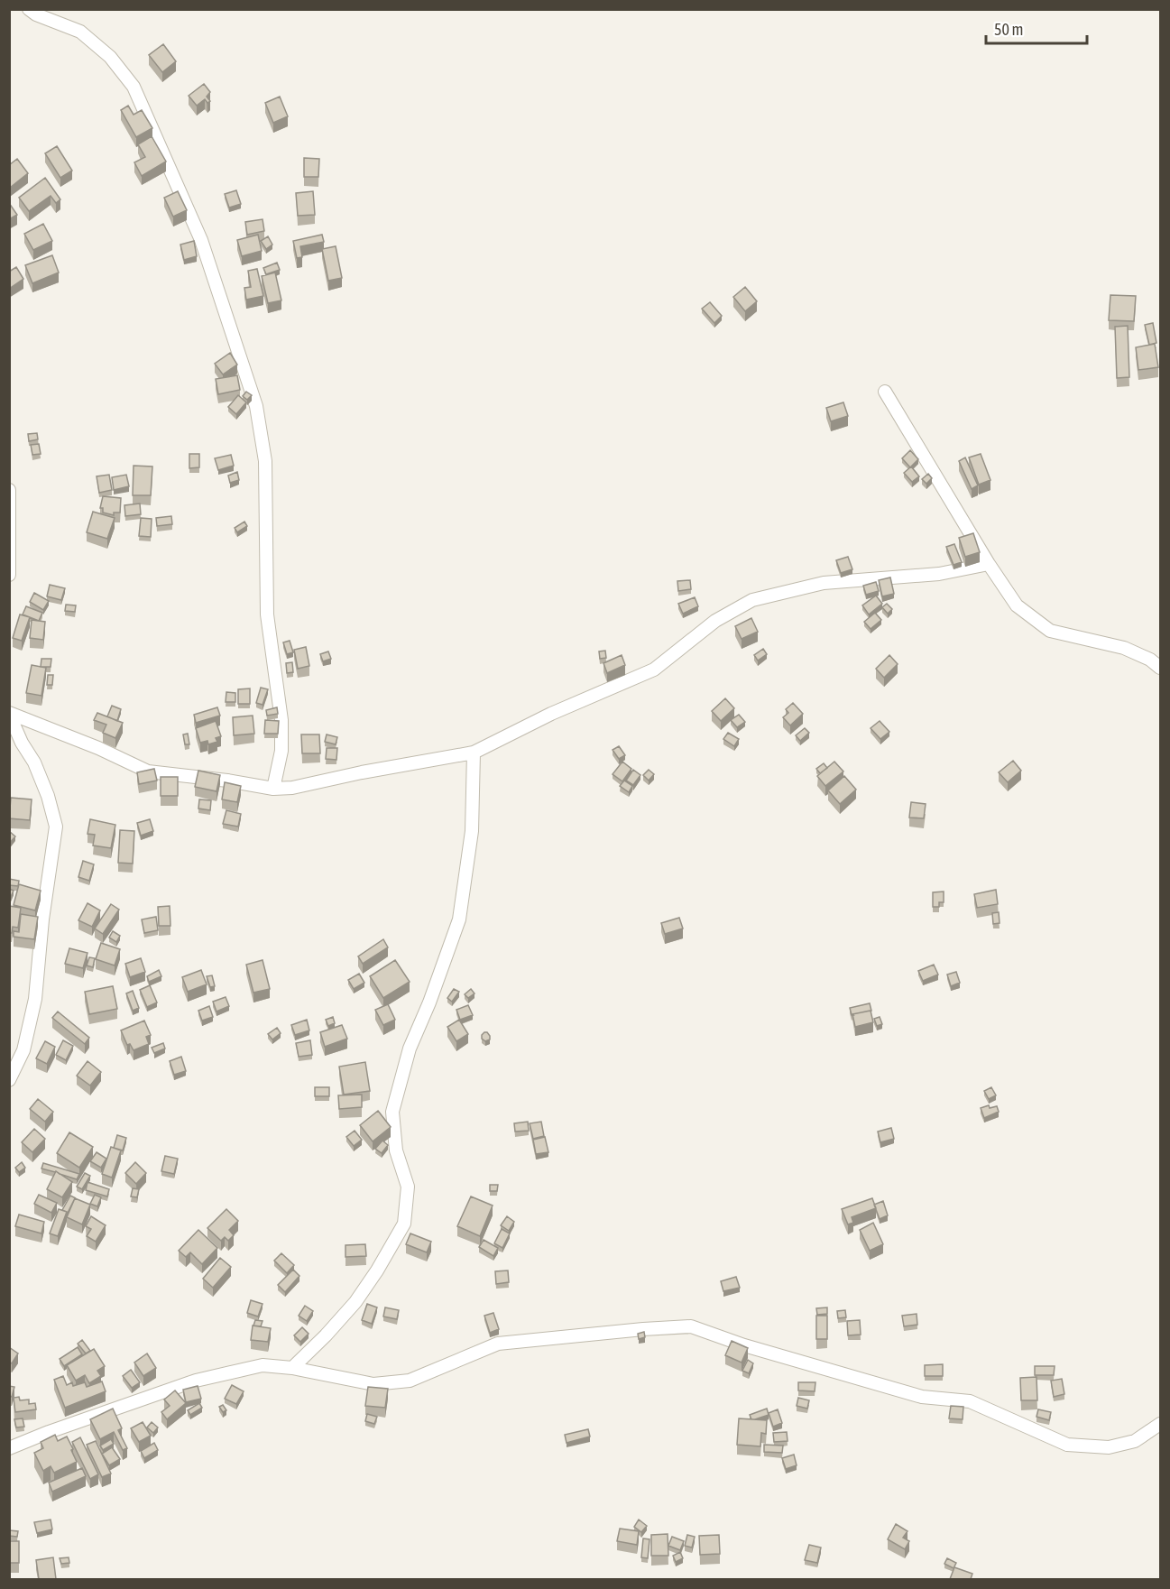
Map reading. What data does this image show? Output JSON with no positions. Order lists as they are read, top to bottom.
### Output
{
  "scale_bar": "50 m"
}
